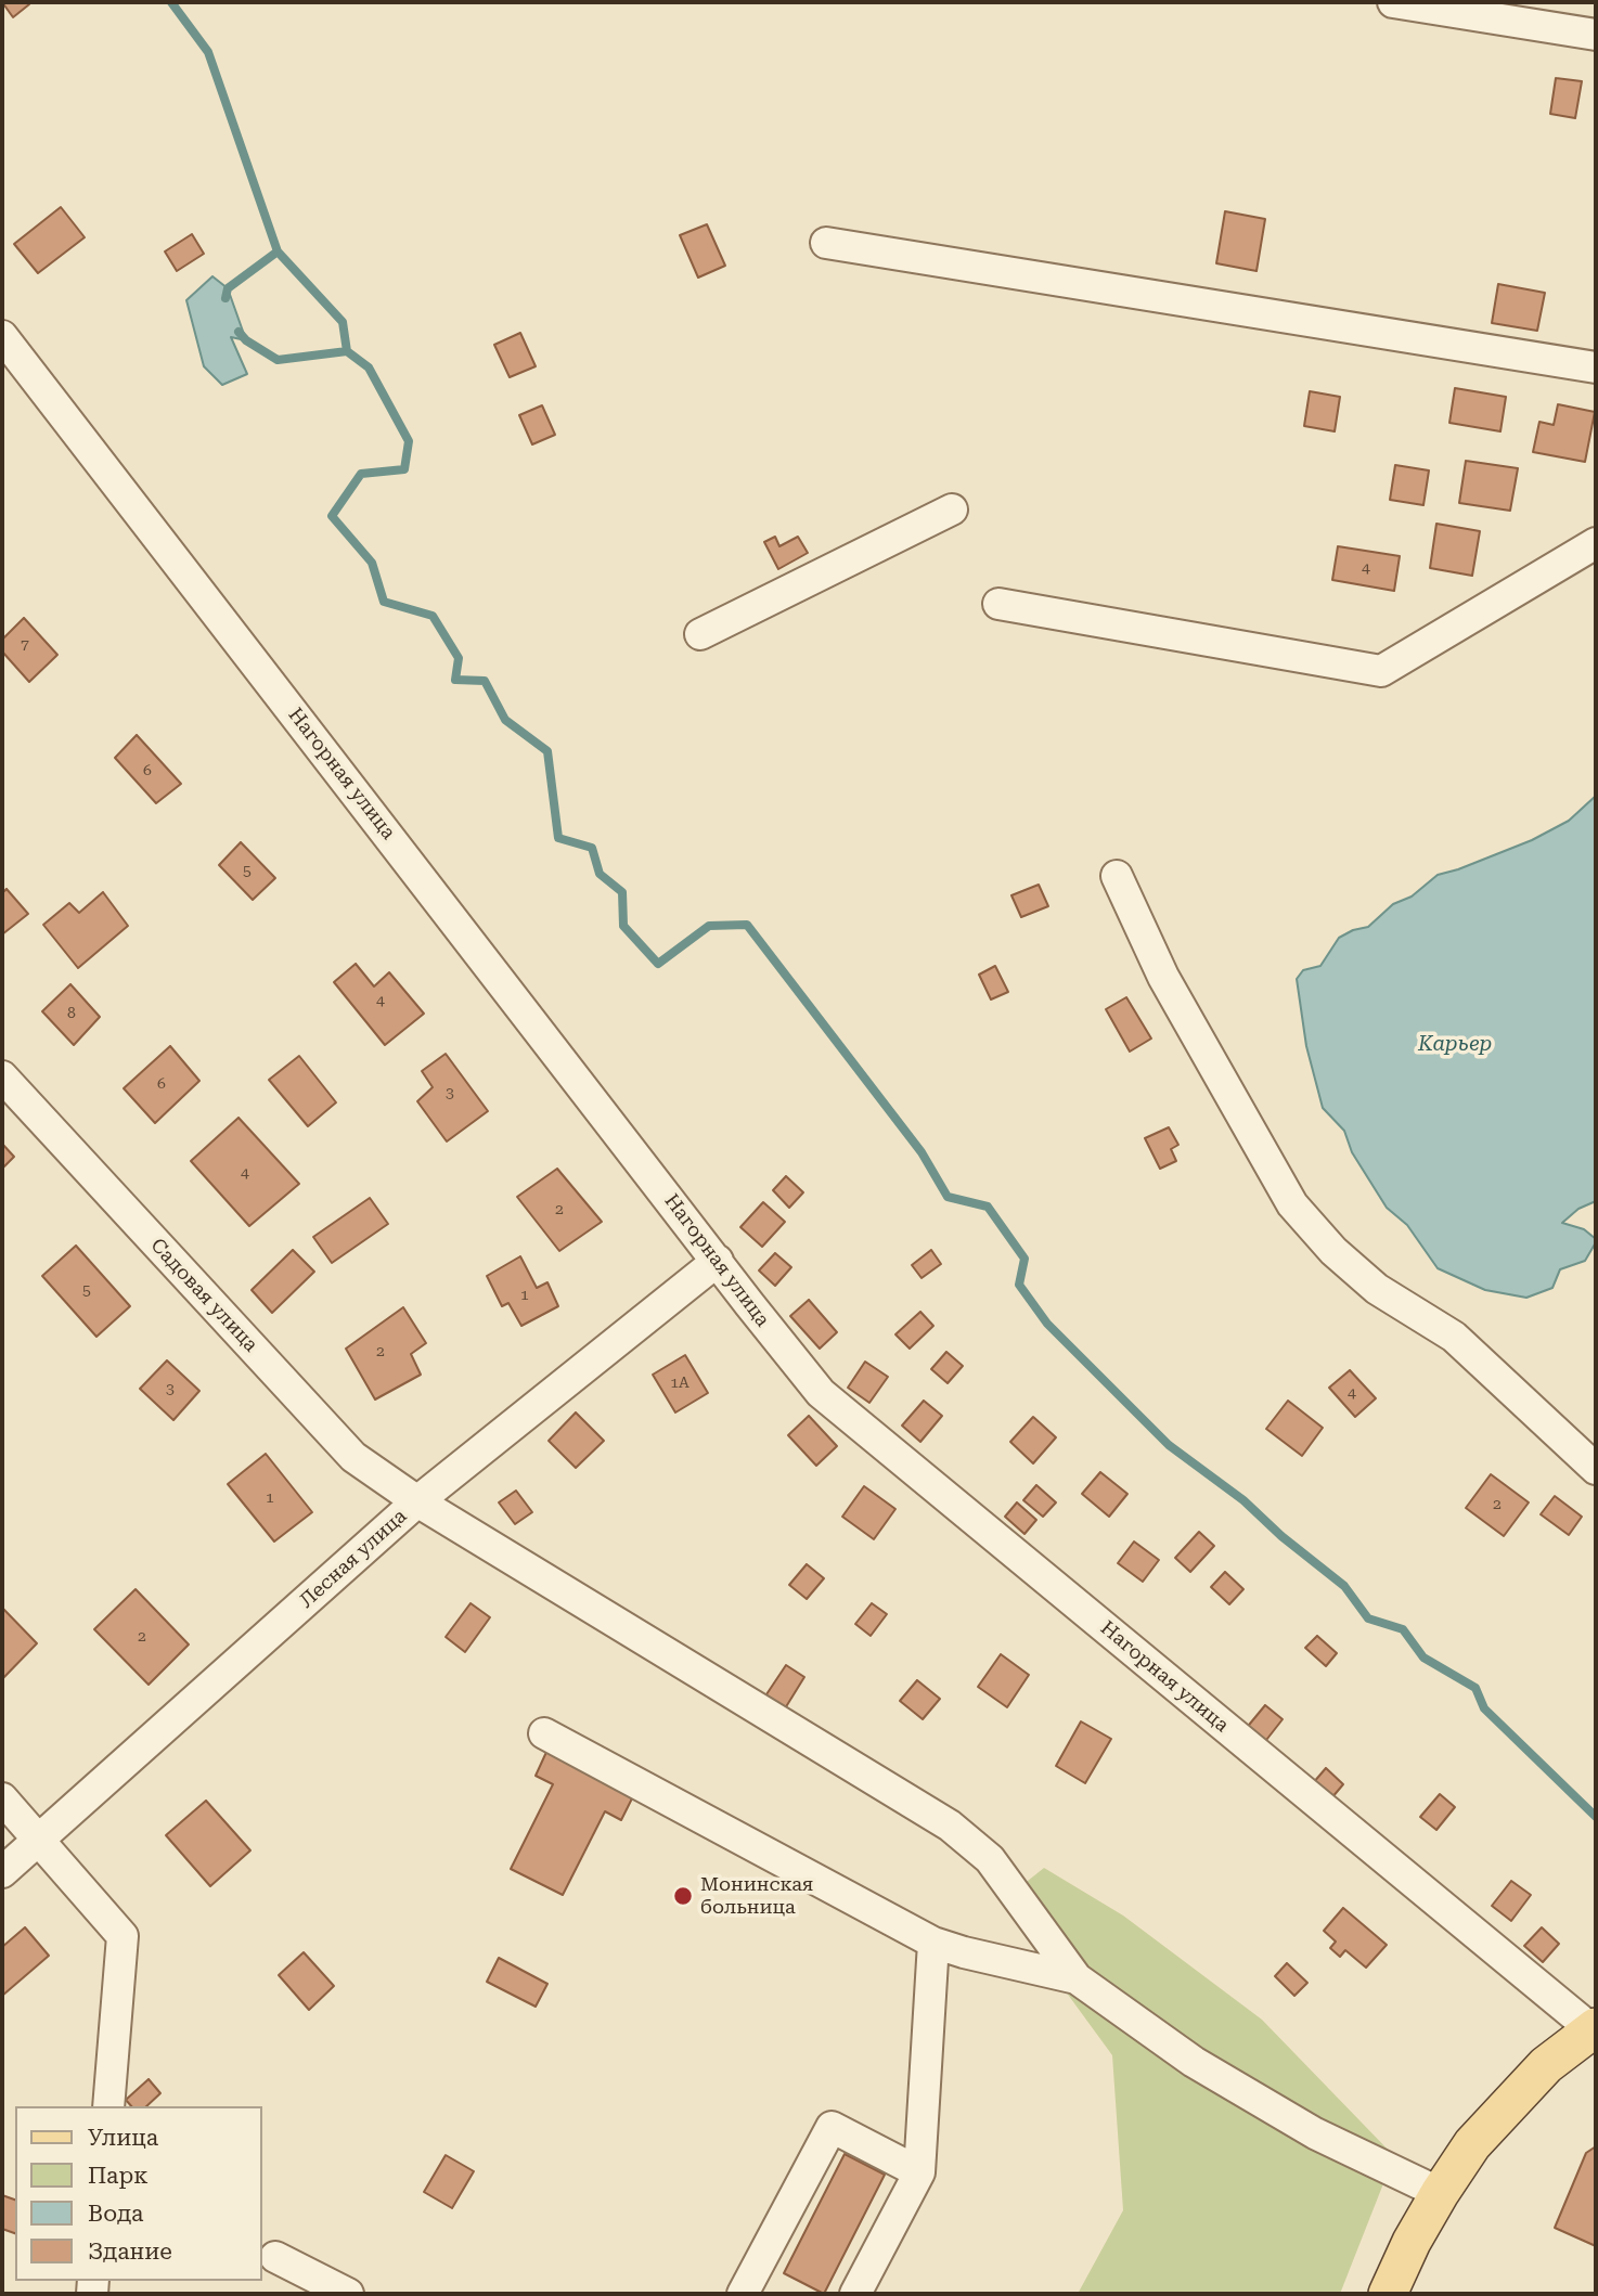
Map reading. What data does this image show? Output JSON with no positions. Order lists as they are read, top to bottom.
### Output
{
  "streets": {
    "street": ["Нагорная улица", "Садовая улица", "Лесная улица"]
  },
  "crossings": [
    ["Нагорная улица", "Лесная улица"],
    ["Садовая улица", "Лесная улица"]
  ],
  "water": ["Карьер"],
  "places": ["Монинская больница"],
  "house_numbers": [
    "4",
    "7",
    "6",
    "5",
    "4",
    "8",
    "6",
    "3",
    "4",
    "2",
    "5",
    "1",
    "2",
    "1А",
    "3",
    "4",
    "1",
    "2",
    "2"
  ],
  "legend": [
    "Улица",
    "Парк",
    "Вода",
    "Здание"
  ]
}
